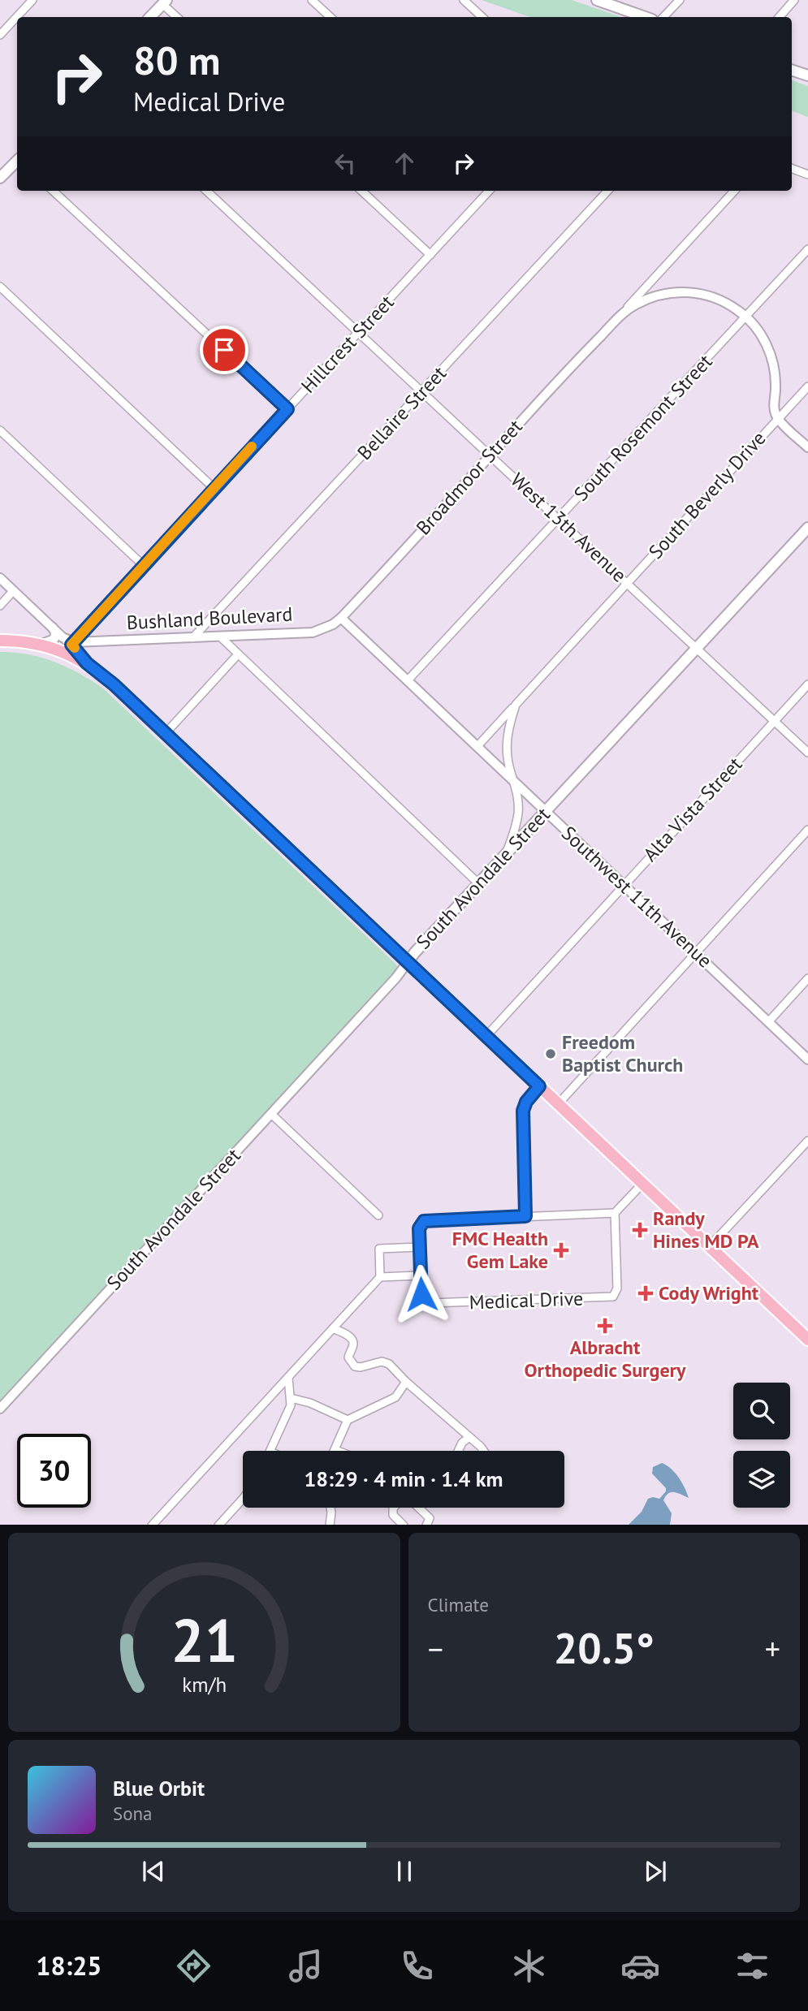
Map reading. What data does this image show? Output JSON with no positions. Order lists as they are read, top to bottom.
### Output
{
  "streets": {
    "main road": ["Bushland Boulevard", "South Avondale Street"],
    "street": [
      "Hillcrest Street",
      "Bellaire Street",
      "South Rosemont Street",
      "Broadmoor Street",
      "South Beverly Drive",
      "West 13th Avenue",
      "Alta Vista Street",
      "Southwest 11th Avenue",
      "Medical Drive"
    ]
  },
  "crossings": [
    ["Hillcrest Street", "West 13th Avenue"],
    ["Hillcrest Street", "Bushland Boulevard"],
    ["Bellaire Street", "West 13th Avenue"],
    ["Bellaire Street", "Bushland Boulevard"],
    ["South Rosemont Street", "Broadmoor Street"],
    ["South Rosemont Street", "West 13th Avenue"],
    ["South Rosemont Street", "Southwest 11th Avenue"],
    ["Broadmoor Street", "South Beverly Drive"],
    ["Broadmoor Street", "West 13th Avenue"],
    ["Broadmoor Street", "Bushland Boulevard"],
    ["Broadmoor Street", "Southwest 11th Avenue"],
    ["South Beverly Drive", "West 13th Avenue"],
    ["South Beverly Drive", "South Avondale Street"],
    ["South Beverly Drive", "Southwest 11th Avenue"],
    ["West 13th Avenue", "Alta Vista Street"],
    ["West 13th Avenue", "South Avondale Street"],
    ["Alta Vista Street", "Southwest 11th Avenue"],
    ["South Avondale Street", "Southwest 11th Avenue"]
  ],
  "places": {
    "other": ["Freedom Baptist Church"],
    "health": [
      "Randy Hines MD PA",
      "FMC Health Gem Lake",
      "Cody Wright",
      "Albracht Orthopedic Surgery"
    ]
  },
  "page": {
    "turn": ["80 m", "Medical Drive"],
    "limit": "30",
    "trip": "18:29 · 4 min · 1.4 km",
    "tile": "Climate",
    "heat": ["−", "20.5°", "+"],
    "song": ["Blue Orbit", "Sona"],
    "tabs": "18:25",
    "gauge": ["21", "km/h"]
  }
}
